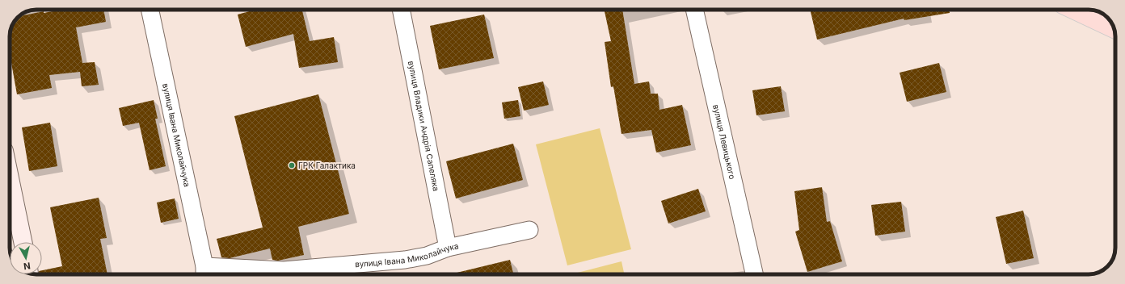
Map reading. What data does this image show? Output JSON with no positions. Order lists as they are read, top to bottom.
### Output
{
  "streets": {
    "street": ["вулиця Владики Андрія Сапеляка", "вулиця Івана Миколайчука", "вулиця Левицького"]
  },
  "crossings": [
    ["вулиця Владики Андрія Сапеляка", "вулиця Івана Миколайчука"]
  ],
  "places": ["ГРК Галактика"],
  "north": "bottom"
}
